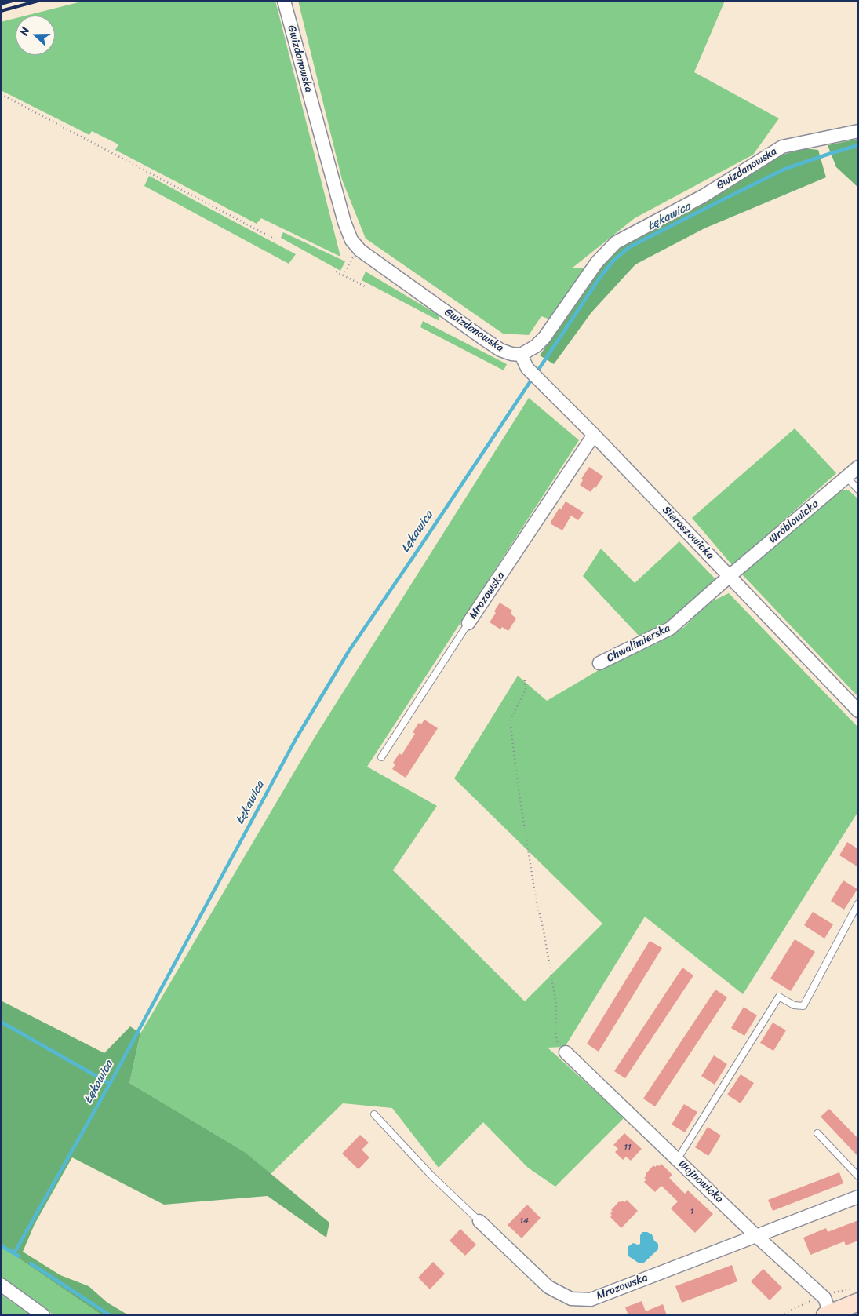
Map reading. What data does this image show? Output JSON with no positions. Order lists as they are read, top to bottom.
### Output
{
  "streets": {
    "street": [
      "Gwizdanowska",
      "Wróblowicka",
      "Sieroszowicka",
      "Mrozowska",
      "Chwalimierska",
      "Wojnowicka"
    ]
  },
  "crossings": [
    ["Gwizdanowska", "Sieroszowicka"],
    ["Wróblowicka", "Sieroszowicka"],
    ["Wróblowicka", "Chwalimierska"],
    ["Sieroszowicka", "Mrozowska"],
    ["Sieroszowicka", "Chwalimierska"],
    ["Mrozowska", "Wojnowicka"]
  ],
  "water": ["Łękawica"],
  "house_numbers": ["11", "1", "14"],
  "north": "left"
}
